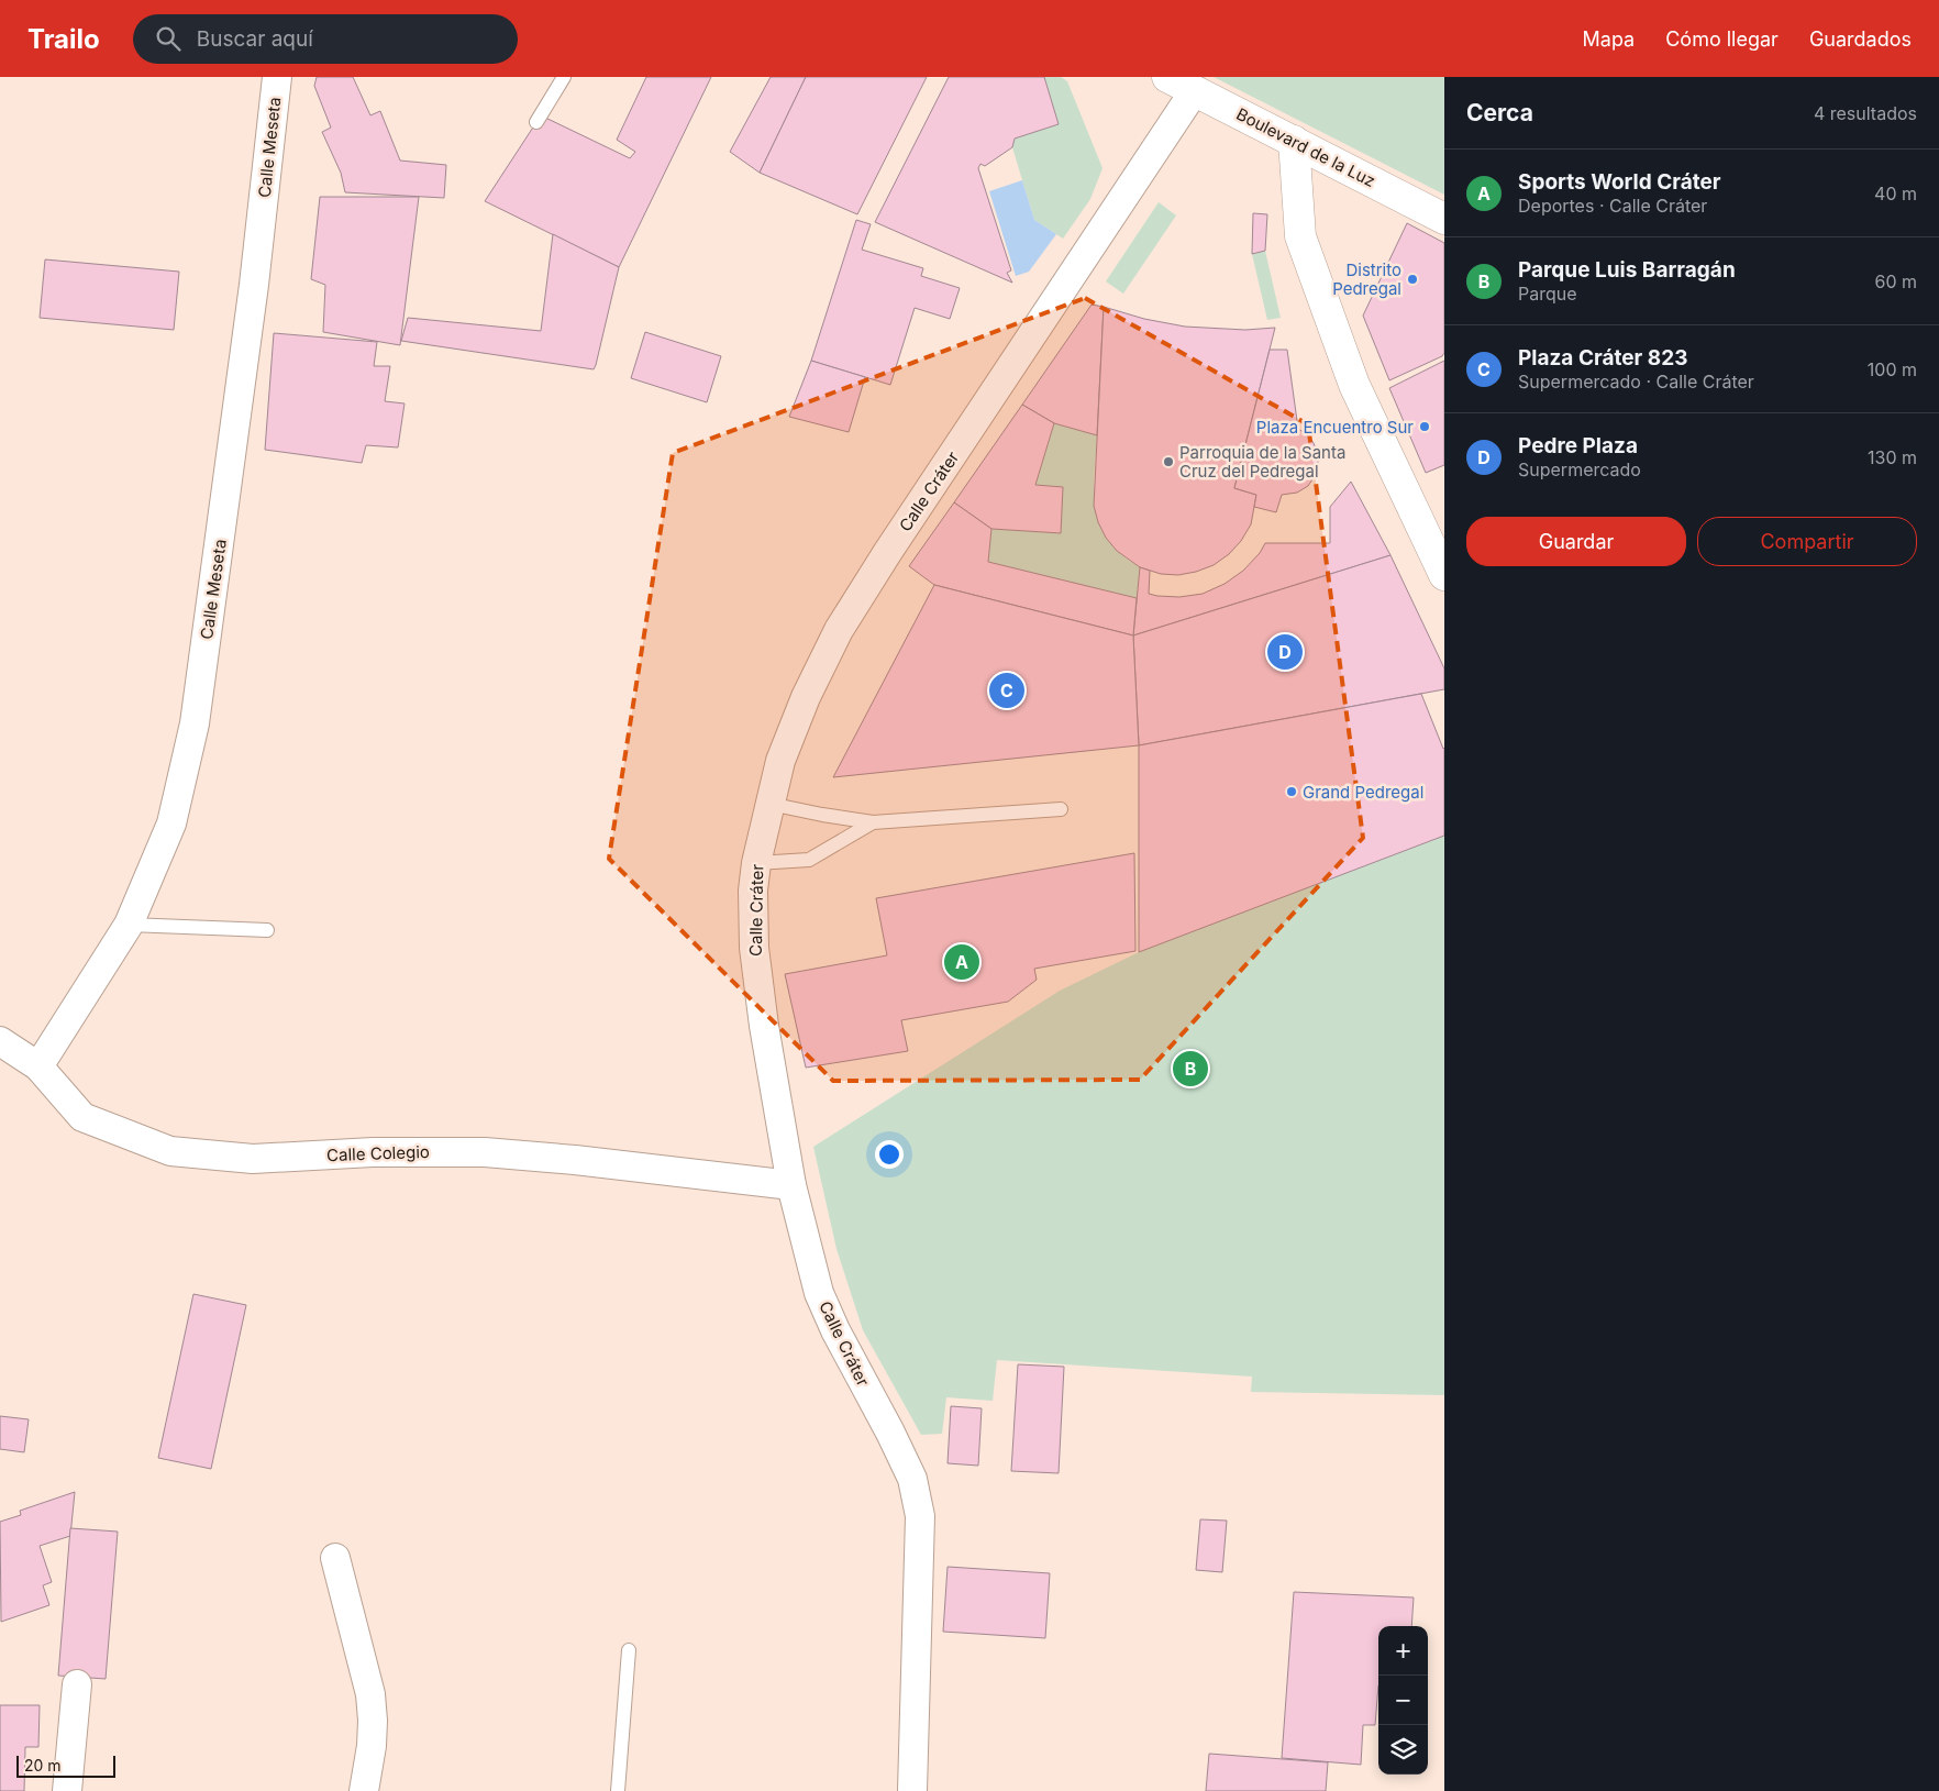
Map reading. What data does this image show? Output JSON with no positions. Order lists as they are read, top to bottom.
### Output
{
  "streets": {
    "street": [
      "Calle Meseta",
      "Boulevard de la Luz",
      "Calle Cráter",
      "Calle Colegio"
    ]
  },
  "crossings": [
    ["Calle Meseta", "Calle Colegio"],
    ["Boulevard de la Luz", "Calle Cráter"],
    ["Calle Cráter", "Calle Colegio"]
  ],
  "places": [
    "Distrito Pedregal",
    "Plaza Encuentro Sur",
    "Parroquia de la Santa Cruz del Pedregal",
    "Grand Pedregal"
  ],
  "scale_bar": "20 m",
  "page": {
    "header": "Trailo",
    "search": "Buscar aquí",
    "nav": ["Mapa", "Cómo llegar", "Guardados"],
    "heading": ["Cerca", "4 resultados"],
    "list": [
      {
        "mark": "A",
        "name": "Sports World Cráter",
        "note": "Deportes · Calle Cráter",
        "value": "40 m"
      },
      {
        "mark": "B",
        "name": "Parque Luis Barragán",
        "note": "Parque",
        "value": "60 m"
      },
      {
        "mark": "C",
        "name": "Plaza Cráter 823",
        "note": "Supermercado · Calle Cráter",
        "value": "100 m"
      },
      {
        "mark": "D",
        "name": "Pedre Plaza",
        "note": "Supermercado",
        "value": "130 m"
      }
    ],
    "buttons": ["Guardar", "Compartir"],
    "pins": [
      "D",
      "C",
      "A",
      "B"
    ],
    "map_buttons": ["+", "−"],
    "scale": "20 m"
  }
}
